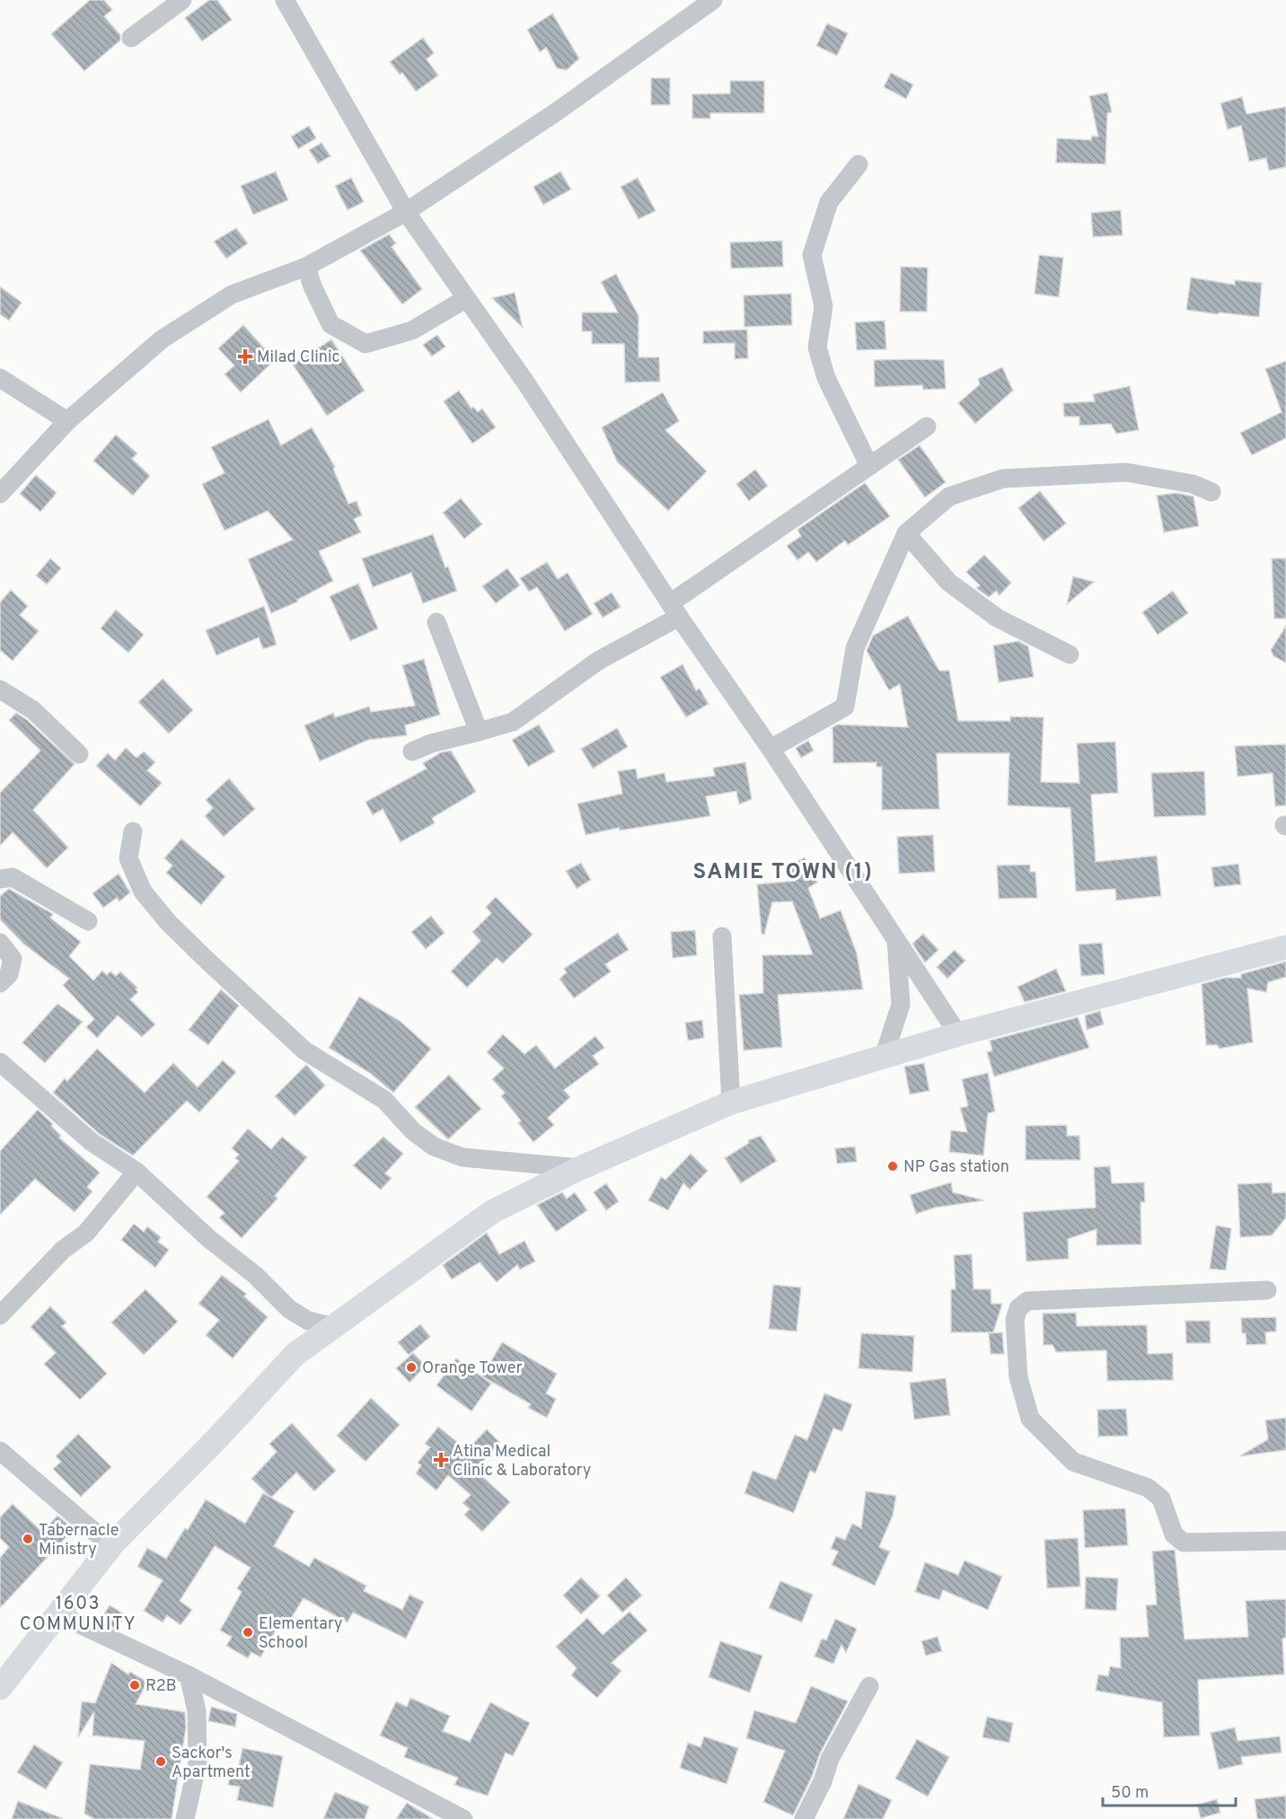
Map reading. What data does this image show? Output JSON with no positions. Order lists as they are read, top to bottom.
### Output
{
  "districts": ["SAMIE TOWN (1)", "1603 COMMUNITY"],
  "places": {
    "health": ["Milad Clinic", "Atina Medical Clinic & Laboratory"],
    "other": [
      "NP Gas station",
      "Orange Tower",
      "Tabernacle Ministry",
      "Elementary School",
      "R2B",
      "Sackor's Apartment"
    ]
  },
  "scale_bar": "50 m"
}
